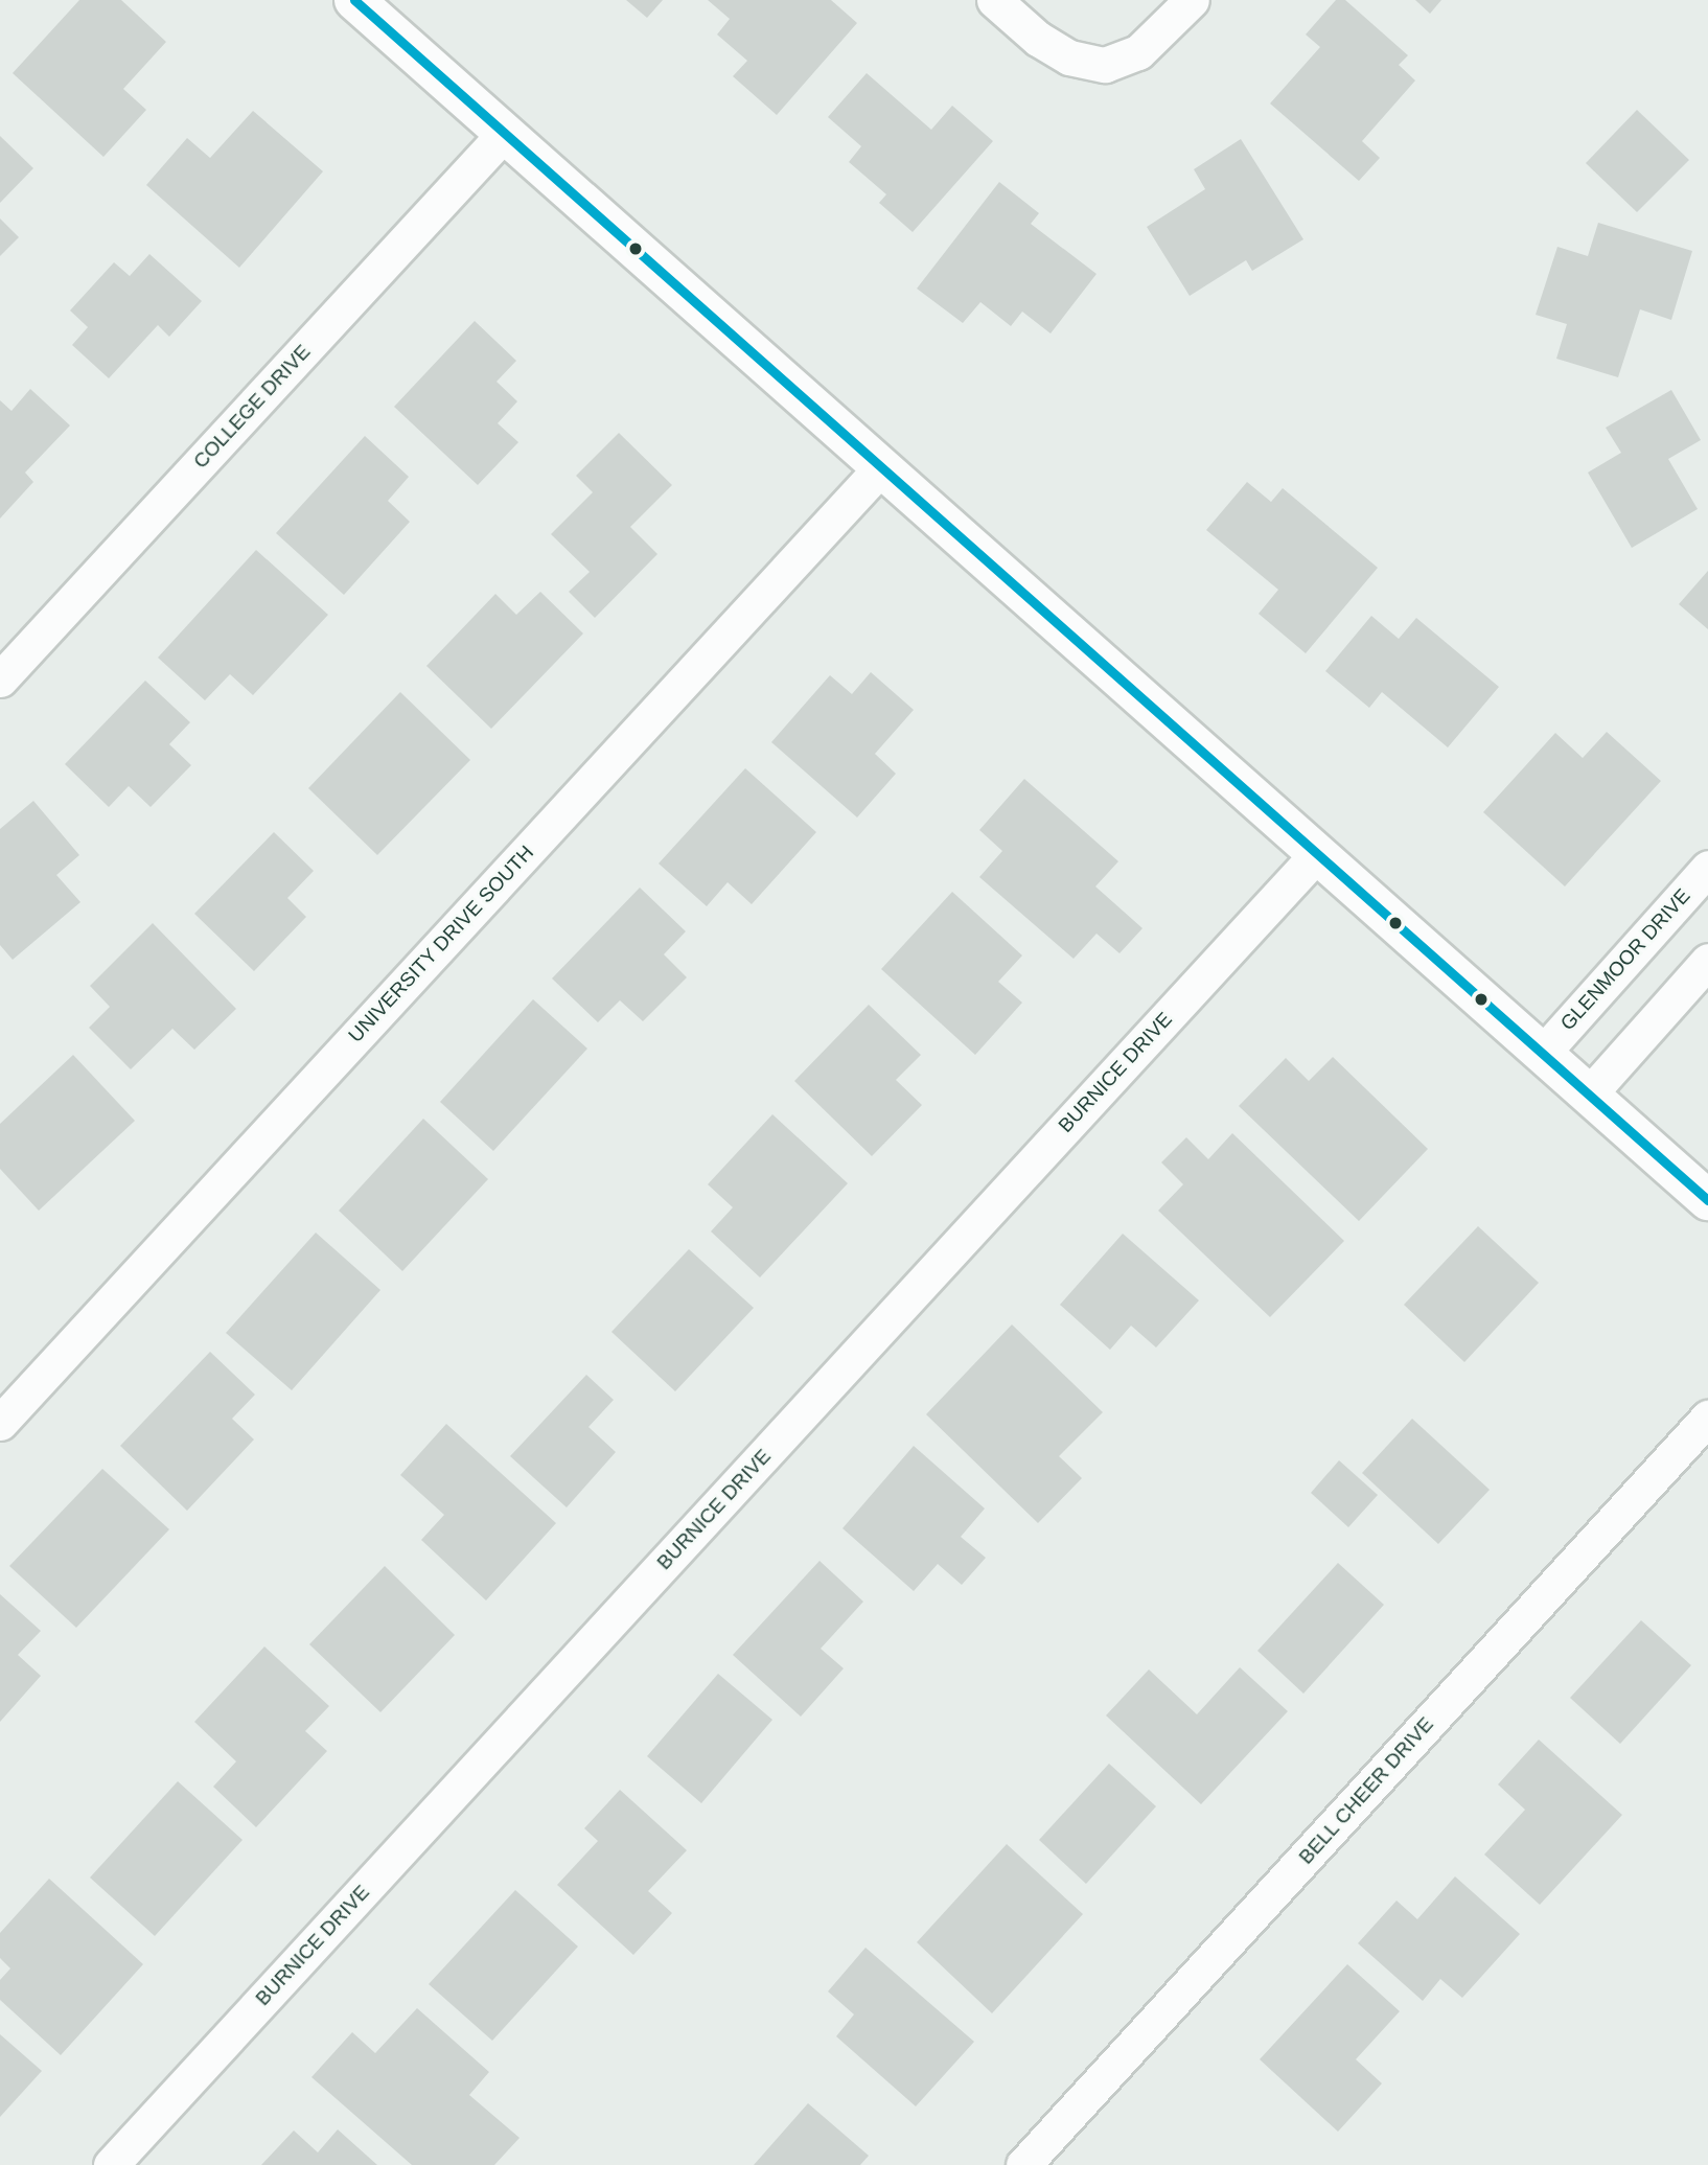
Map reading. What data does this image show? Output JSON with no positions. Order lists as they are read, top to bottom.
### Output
{
  "streets": {
    "street": [
      "COLLEGE DRIVE",
      "UNIVERSITY DRIVE SOUTH",
      "GLENMOOR DRIVE",
      "BURNICE DRIVE",
      "BELL CHEER DRIVE"
    ]
  }
}
